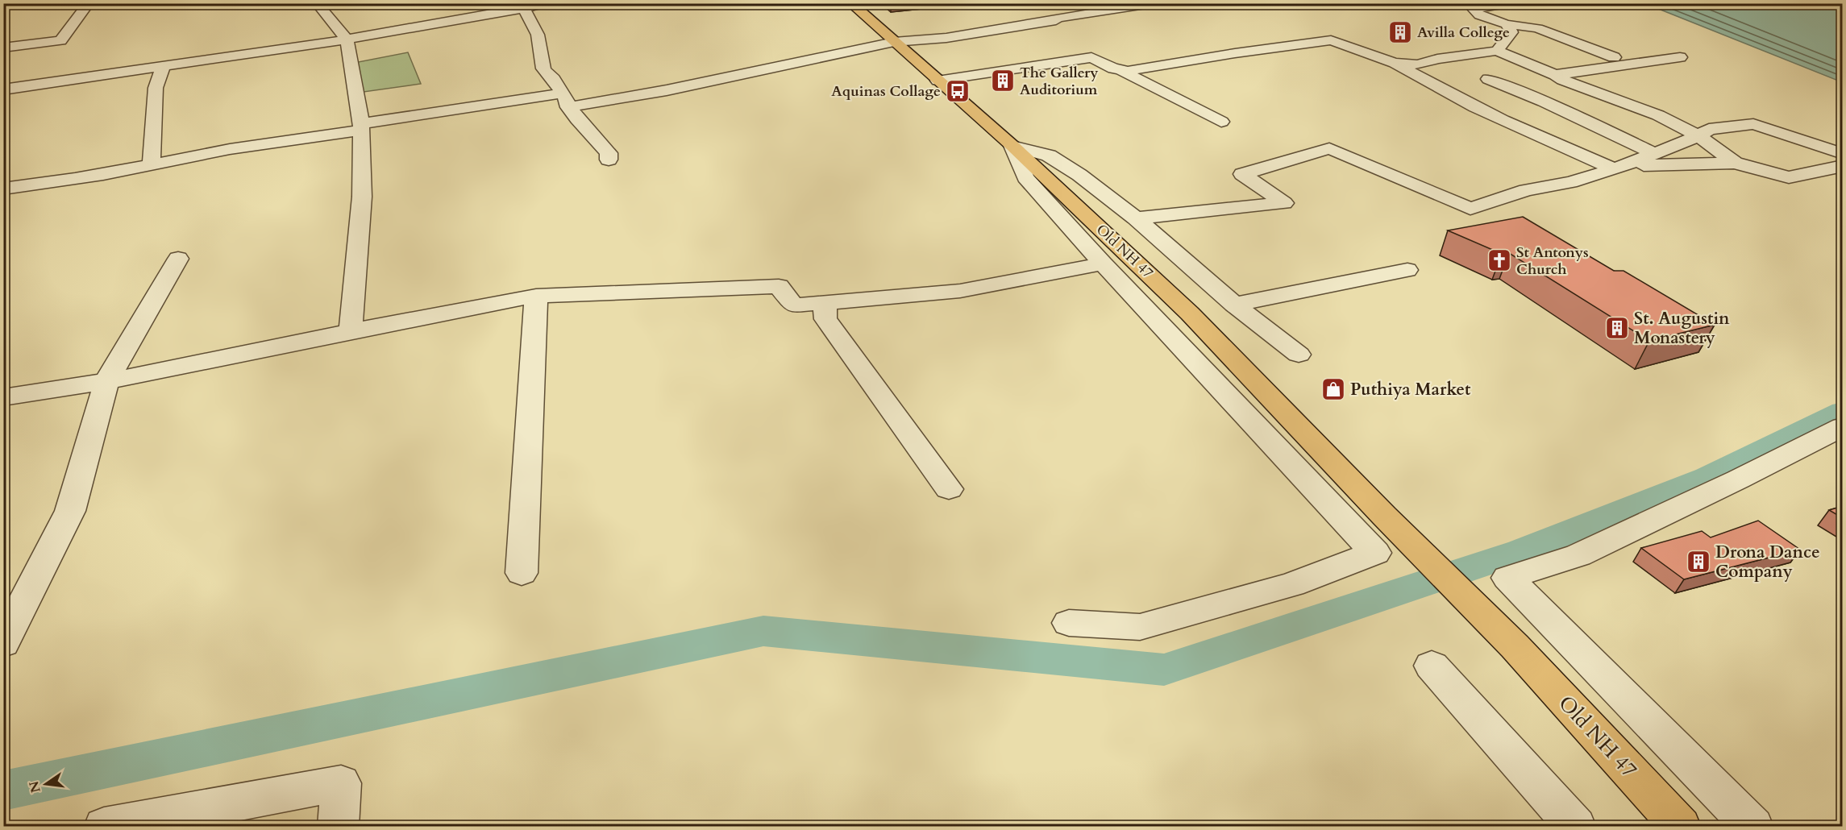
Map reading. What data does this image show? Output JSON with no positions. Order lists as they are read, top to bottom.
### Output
{
  "streets": {
    "main road": ["Old NH 47"]
  },
  "places": {
    "building": [
      "Avilla College",
      "The Gallery Auditorium",
      "St. Augustin Monastery",
      "Drona Dance Company"
    ],
    "bus stop": ["Aquinas Collage"],
    "church": ["St Antonys Church"],
    "shop": ["Puthiya Market"]
  },
  "north": "left"
}
